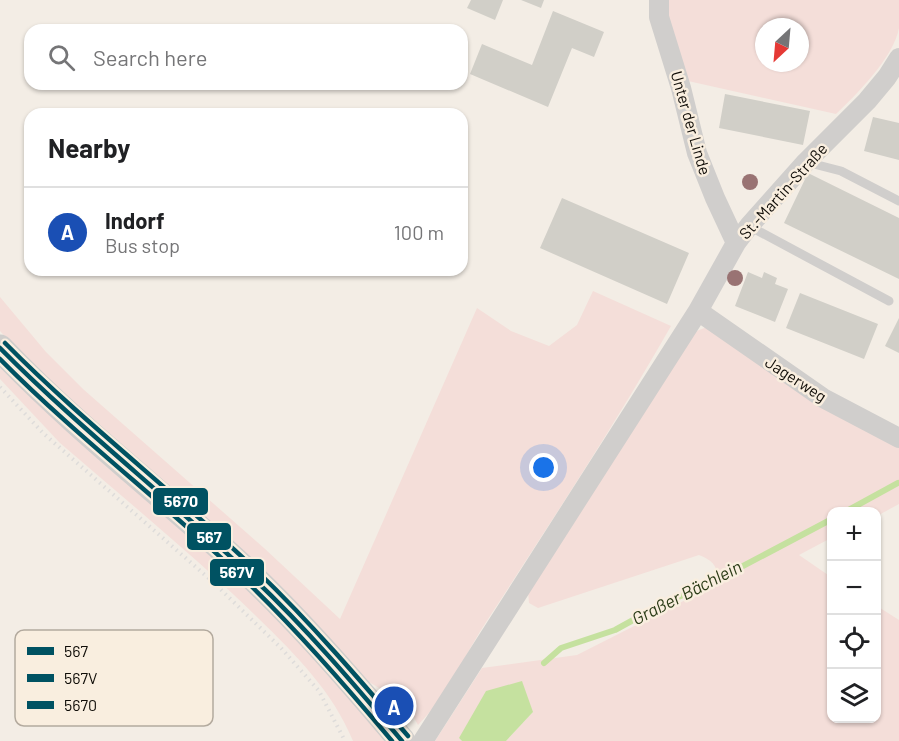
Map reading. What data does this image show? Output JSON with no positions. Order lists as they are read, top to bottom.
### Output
{
  "streets": {
    "street": ["Unter der Linde", "St.-Martin-Straße", "Jagerweg"]
  },
  "crossings": [
    ["Unter der Linde", "St.-Martin-Straße"],
    ["St.-Martin-Straße", "Jagerweg"]
  ],
  "water": ["Graßer Bächlein"],
  "lines": ["transit line 5670", "transit line 567", "transit line 567V"],
  "legend": ["567", "567V", "5670"],
  "north": "bottom left",
  "page": {
    "search": "Search here",
    "heading": "Nearby",
    "list": [
      {
        "mark": "A",
        "name": "Indorf",
        "note": "Bus stop",
        "value": "100 m"
      }
    ],
    "map_buttons": ["+", "−"],
    "pins": "A"
  }
}
